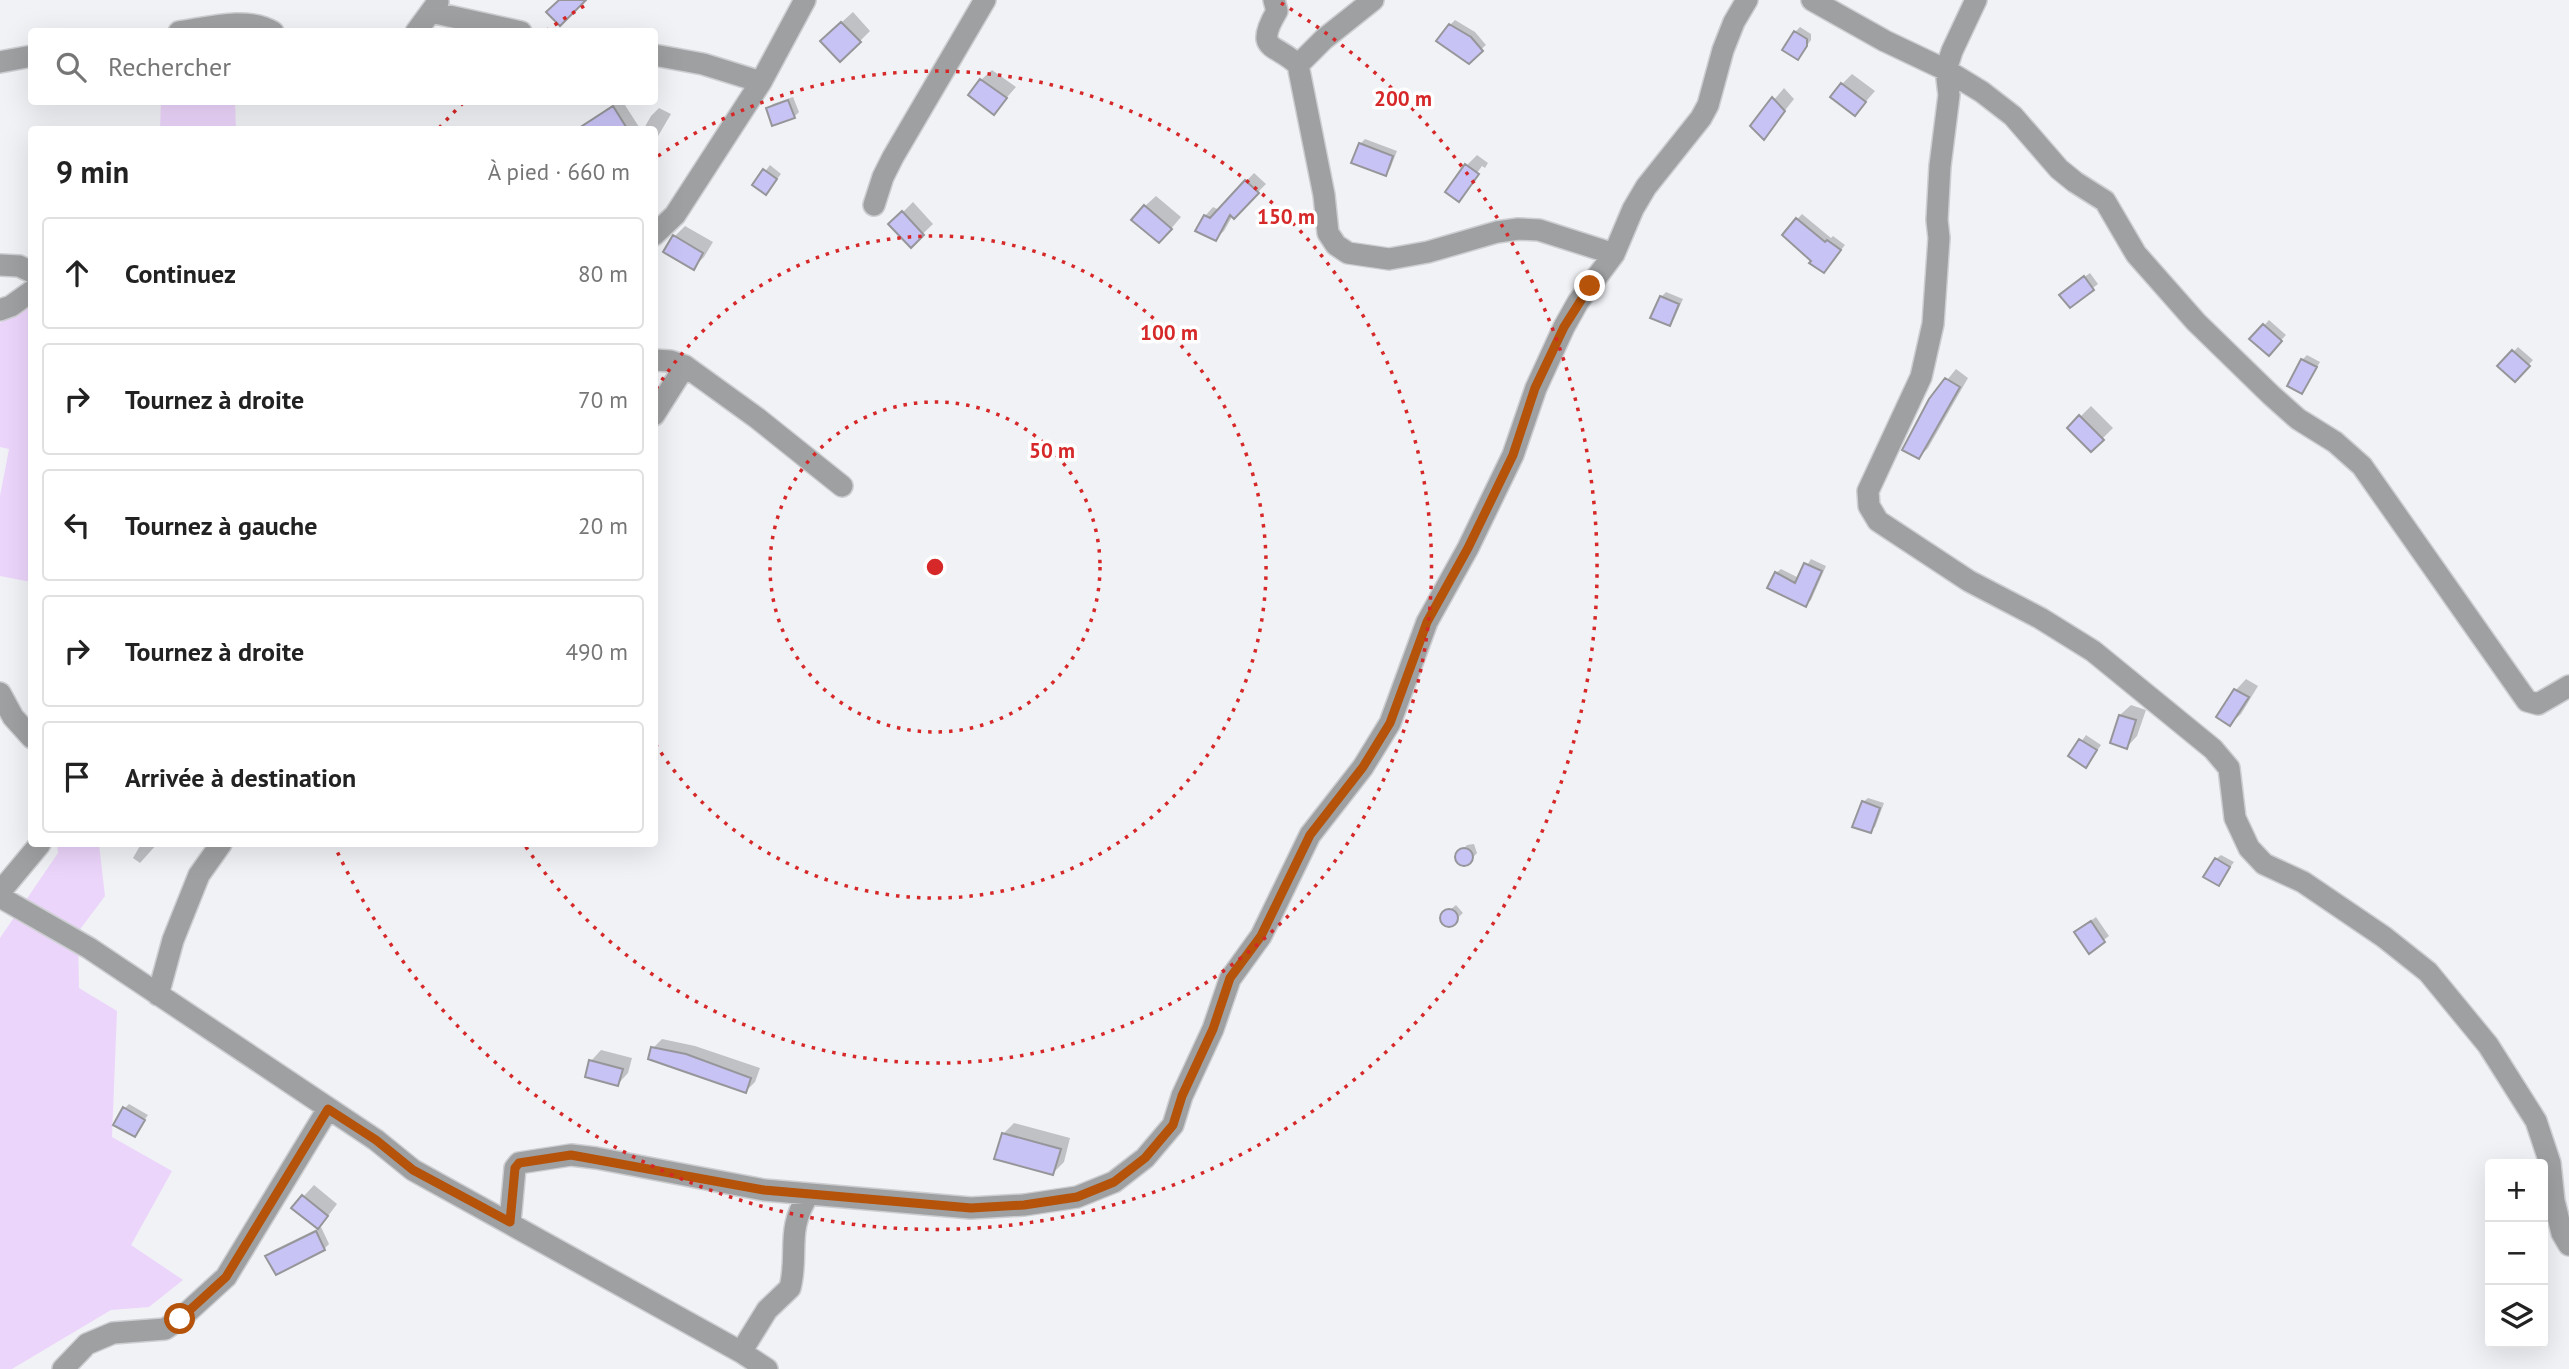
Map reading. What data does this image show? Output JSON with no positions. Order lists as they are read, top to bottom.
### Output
{
  "page": {
    "search": "Rechercher",
    "heading": ["9 min", "À pied · 660 m"],
    "list": [
      ["Continuez", "80 m"],
      ["Tournez à droite", "70 m"],
      ["Tournez à gauche", "20 m"],
      ["Tournez à droite", "490 m"],
      "Arrivée à destination"
    ],
    "map_buttons": ["+", "−"]
  },
  "rings": [
    "200 m",
    "150 m",
    "100 m",
    "50 m"
  ]
}
